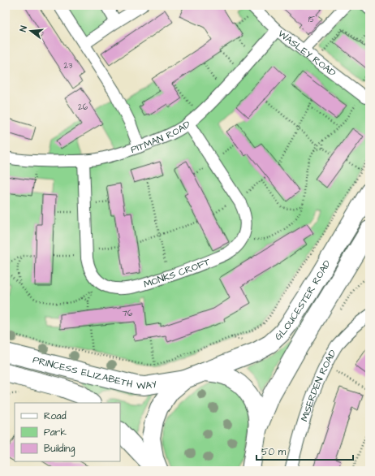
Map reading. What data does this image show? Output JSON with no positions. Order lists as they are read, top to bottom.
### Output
{
  "streets": {
    "main road": ["GLOUCESTER ROAD", "PRINCESS ELIZABETH WAY"],
    "street": [
      "WASLEY ROAD",
      "PITMAN ROAD",
      "MONKS CROFT",
      "MISERDEN ROAD"
    ]
  },
  "crossings": [
    ["WASLEY ROAD", "PITMAN ROAD"],
    ["PITMAN ROAD", "MONKS CROFT"],
    ["GLOUCESTER ROAD", "PRINCESS ELIZABETH WAY"]
  ],
  "house_numbers": [
    "15",
    "23",
    "26",
    "76"
  ],
  "legend": ["Road", "Park", "Building"],
  "scale_bar": "50 m",
  "north": "left"
}
